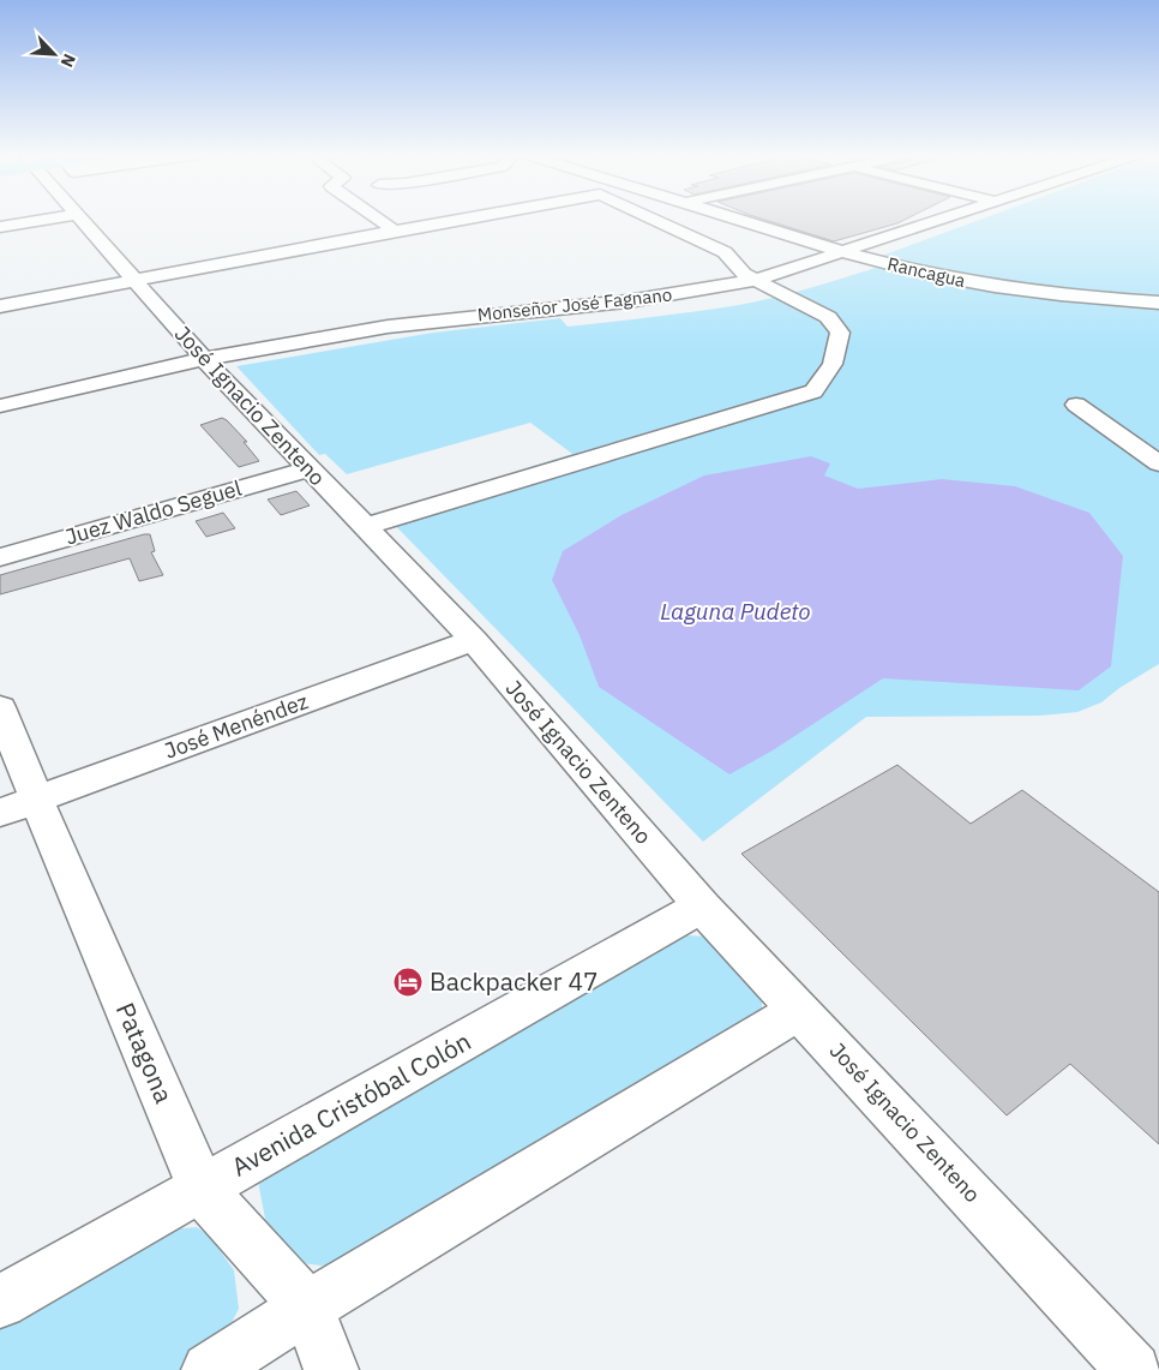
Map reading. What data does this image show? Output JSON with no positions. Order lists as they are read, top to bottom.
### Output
{
  "streets": {
    "street": [
      "Rancagua",
      "Monseñor José Fagnano",
      "José Ignacio Zenteno",
      "Juez Waldo Seguel",
      "José Menéndez",
      "Patagona",
      "Avenida Cristóbal Colón"
    ]
  },
  "crossings": [
    ["Rancagua", "Monseñor José Fagnano"],
    ["Monseñor José Fagnano", "José Ignacio Zenteno"],
    ["José Ignacio Zenteno", "Juez Waldo Seguel"],
    ["José Ignacio Zenteno", "José Menéndez"],
    ["José Ignacio Zenteno", "Avenida Cristóbal Colón"],
    ["José Menéndez", "Patagona"],
    ["Patagona", "Avenida Cristóbal Colón"]
  ],
  "water": ["Laguna Pudeto"],
  "places": {
    "hotel": ["Backpacker 47"]
  },
  "north": "bottom right"
}
